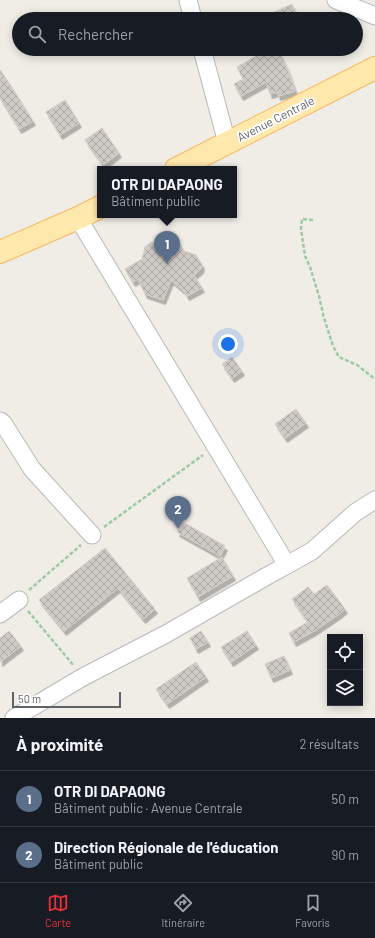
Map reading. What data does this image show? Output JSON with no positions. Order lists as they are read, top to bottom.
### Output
{
  "streets": {
    "main road": ["Avenue Centrale"]
  },
  "scale_bar": "50 m",
  "page": {
    "search": "Rechercher",
    "popup": ["OTR DI DAPAONG", "Bâtiment public"],
    "pins": ["1", "2"],
    "scale": "50 m",
    "heading": ["À proximité", "2 résultats"],
    "list": [
      {
        "mark": "1",
        "name": "OTR DI DAPAONG",
        "note": "Bâtiment public · Avenue Centrale",
        "value": "50 m"
      },
      {
        "mark": "2",
        "name": "Direction Régionale de l'éducation",
        "note": "Bâtiment public",
        "value": "90 m"
      }
    ],
    "nav": ["Carte", "Itinéraire", "Favoris"]
  }
}
